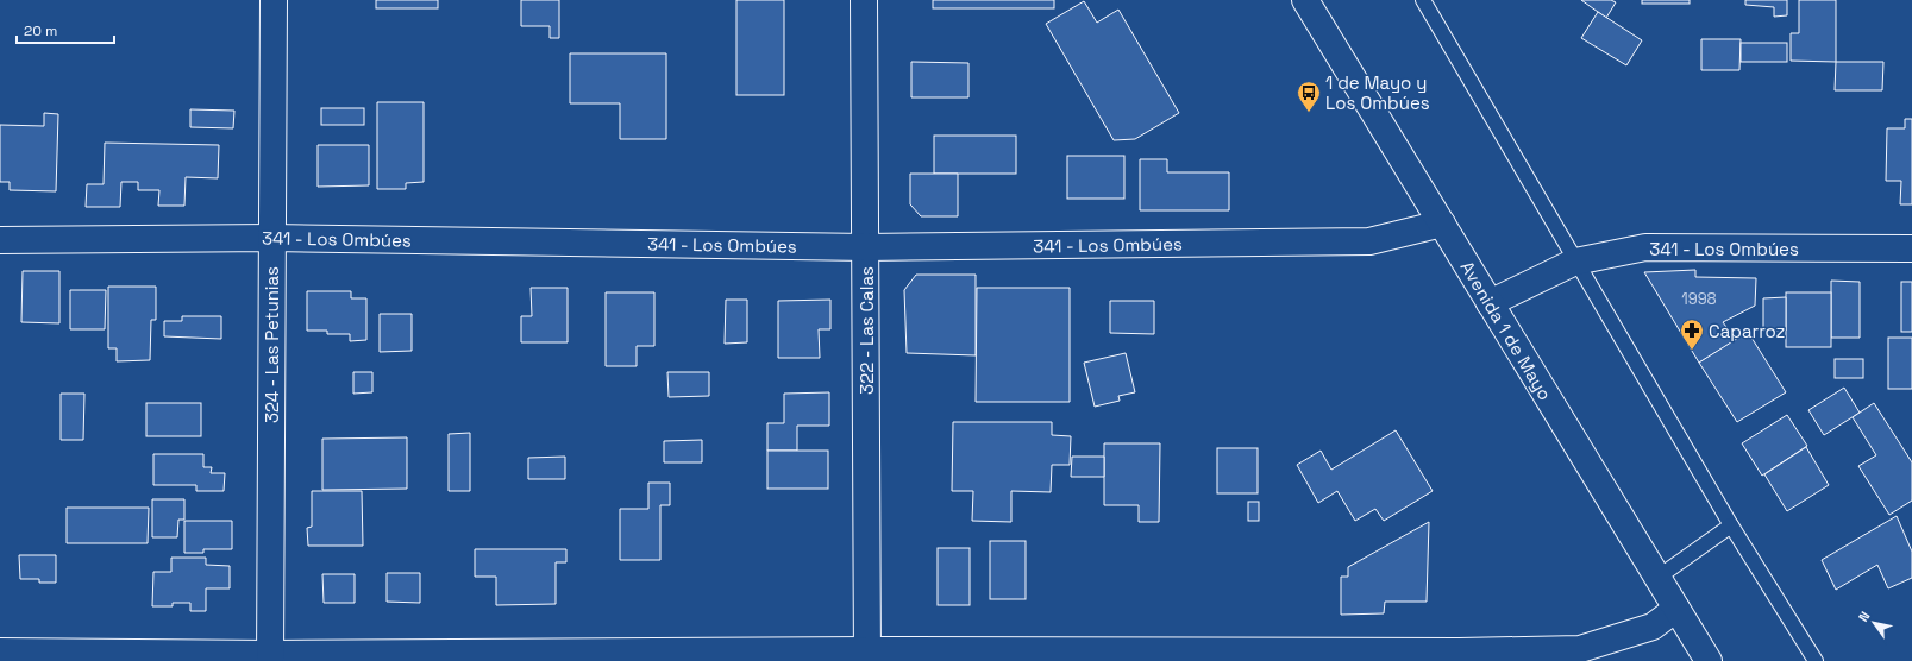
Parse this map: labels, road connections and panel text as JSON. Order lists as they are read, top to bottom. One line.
{"streets":{"street":["341 - Los Ombúes","322 - Las Calas","Avenida 1 de Mayo","324 - Las Petunias"]},"crossings":[["341 - Los Ombúes","322 - Las Calas"],["341 - Los Ombúes","Avenida 1 de Mayo"],["341 - Los Ombúes","324 - Las Petunias"]],"places":{"bus stop":["1 de Mayo y Los Ombúes"],"pharmacy":["Caparroz"]},"house_numbers":["1998"],"scale_bar":"20 m","north":"top left"}
